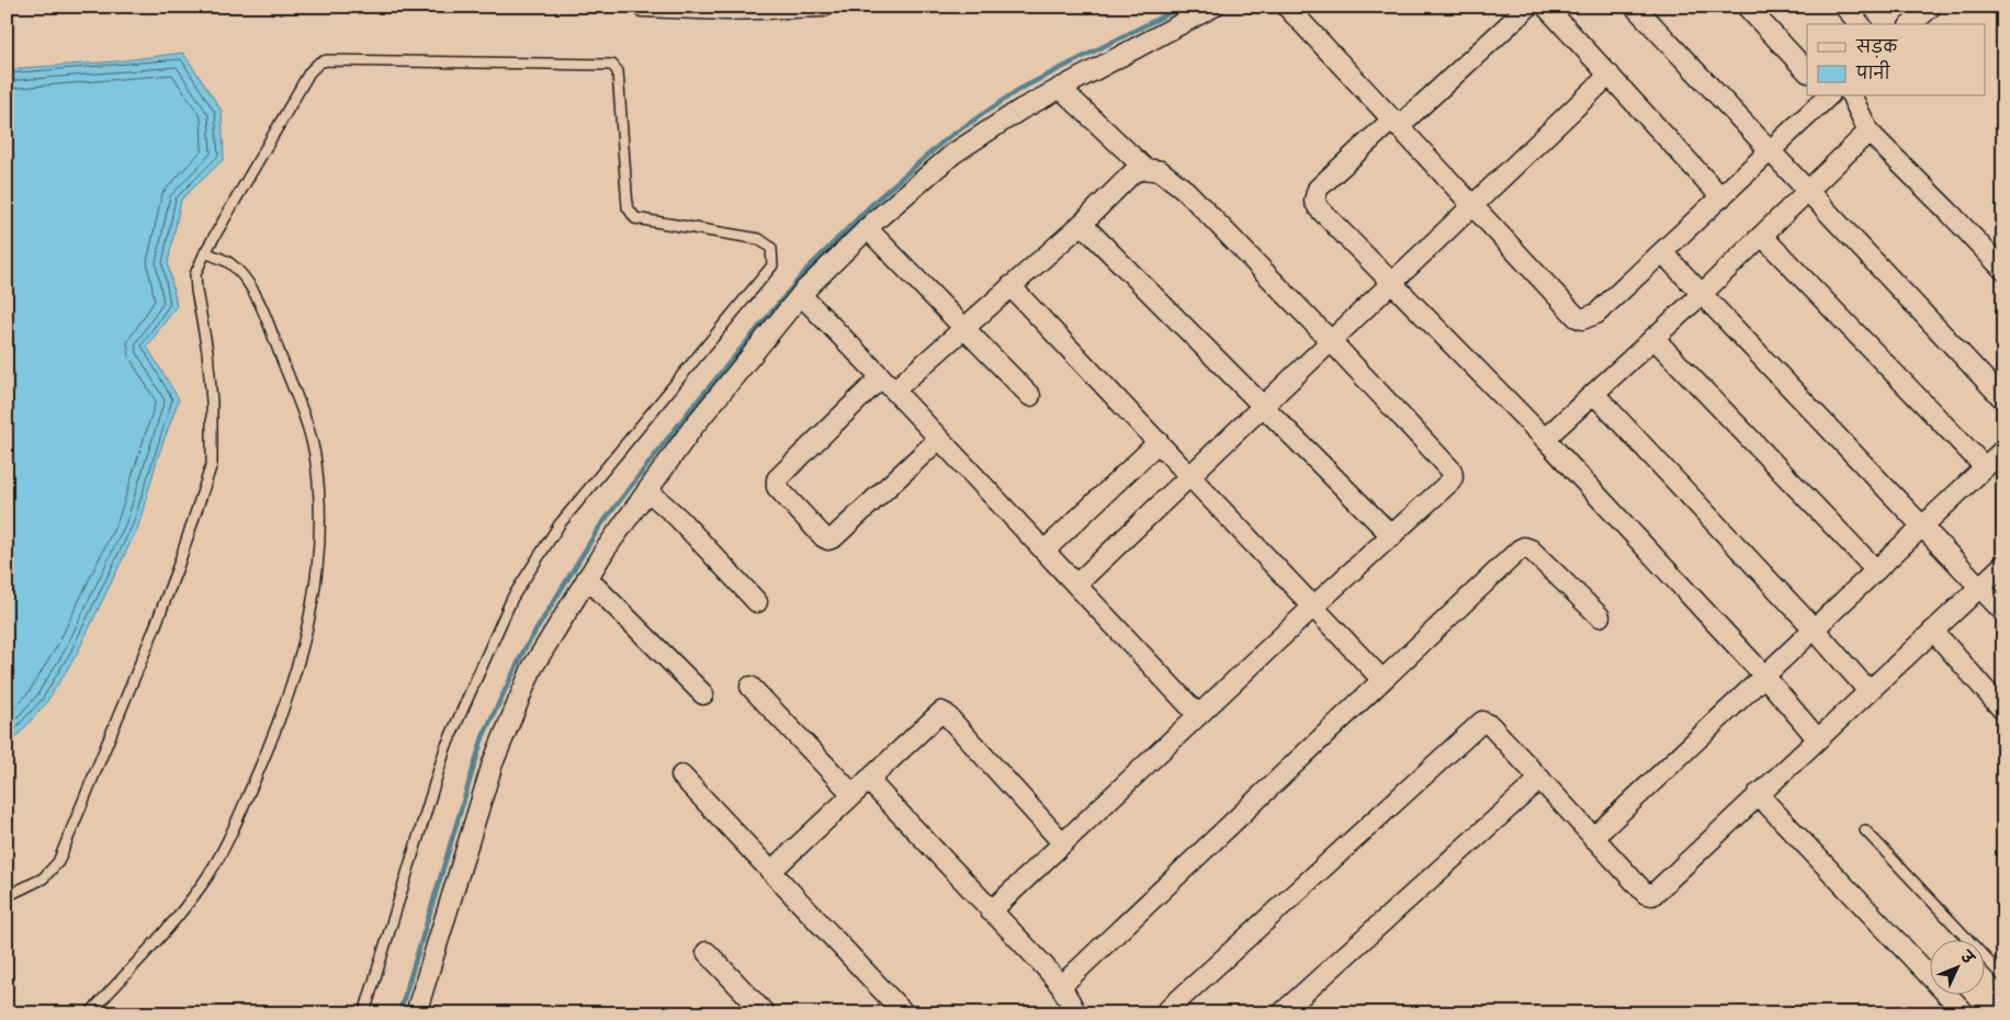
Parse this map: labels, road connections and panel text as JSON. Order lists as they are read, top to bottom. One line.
{"legend":["सड़क","पानी"],"north":"top right"}
